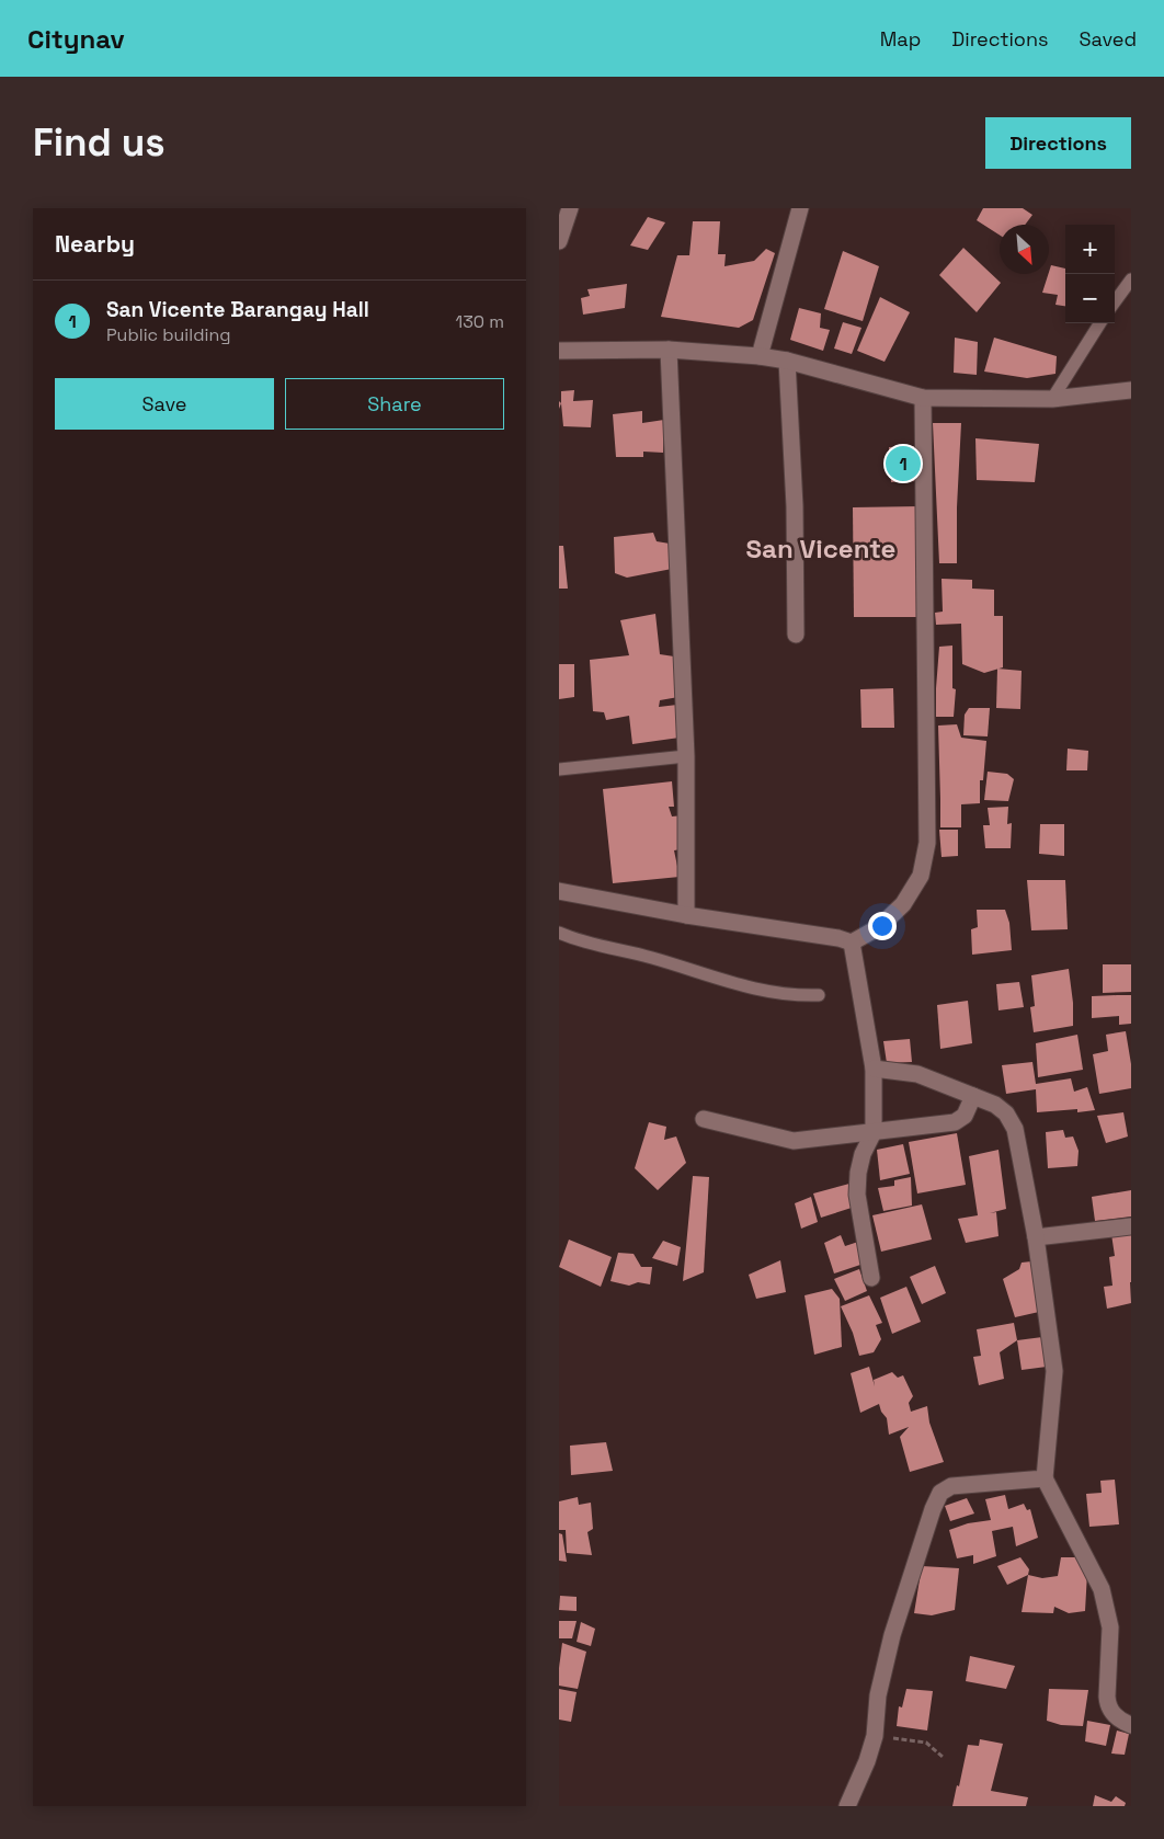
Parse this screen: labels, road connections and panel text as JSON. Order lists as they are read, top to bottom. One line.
{"districts":["San Vicente"],"north":"bottom right","page":{"header":"Citynav","nav":["Map","Directions","Saved"],"buttons":["Directions",["Save","Share"]],"title":"Find us","heading":"Nearby","map_buttons":["+","−"],"list":[{"mark":"1","name":"San Vicente Barangay Hall","note":"Public building","value":"130 m"}],"pins":"1"}}
